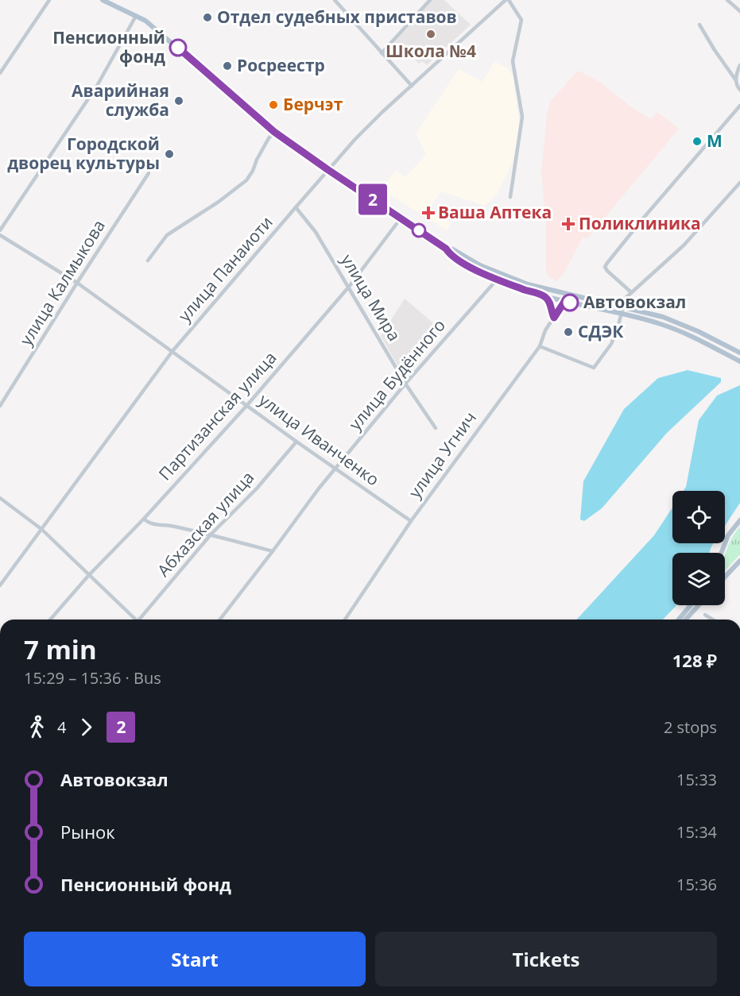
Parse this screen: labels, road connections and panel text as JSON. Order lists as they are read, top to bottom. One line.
{"streets":{"street":["улица Панаиоти","улица Калмыкова","улица Мира","улица Будённого","Партизанская улица","улица Иванченко","улица Угнич","Абхазская улица"]},"crossings":[["улица Панаиоти","улица Мира"],["улица Панаиоти","улица Иванченко"],["улица Калмыкова","улица Иванченко"],["улица Мира","улица Будённого"],["улица Мира","Партизанская улица"],["улица Будённого","улица Иванченко"],["Партизанская улица","улица Иванченко"],["улица Иванченко","улица Угнич"],["улица Иванченко","Абхазская улица"]],"places":{"other":["Отдел судебных приставов","Школа №4","Пенсионный фонд","Росреестр","Аварийная служба","Берчэт","М","Городской дворец культуры","Автовокзал","СДЭК"],"health":["Ваша Аптека","Поликлиника"]},"lines":["bus line 2"],"page":{"on_map":"2","heading":["7 min","15:29 – 15:36 · Bus","128 ₽"],"legs":["4","2","2 stops"],"list":[{"name":"Автовокзал","value":"15:33"},{"name":"Рынок","value":"15:34"},{"name":"Пенсионный фонд","value":"15:36"}],"buttons":["Start","Tickets"]}}
